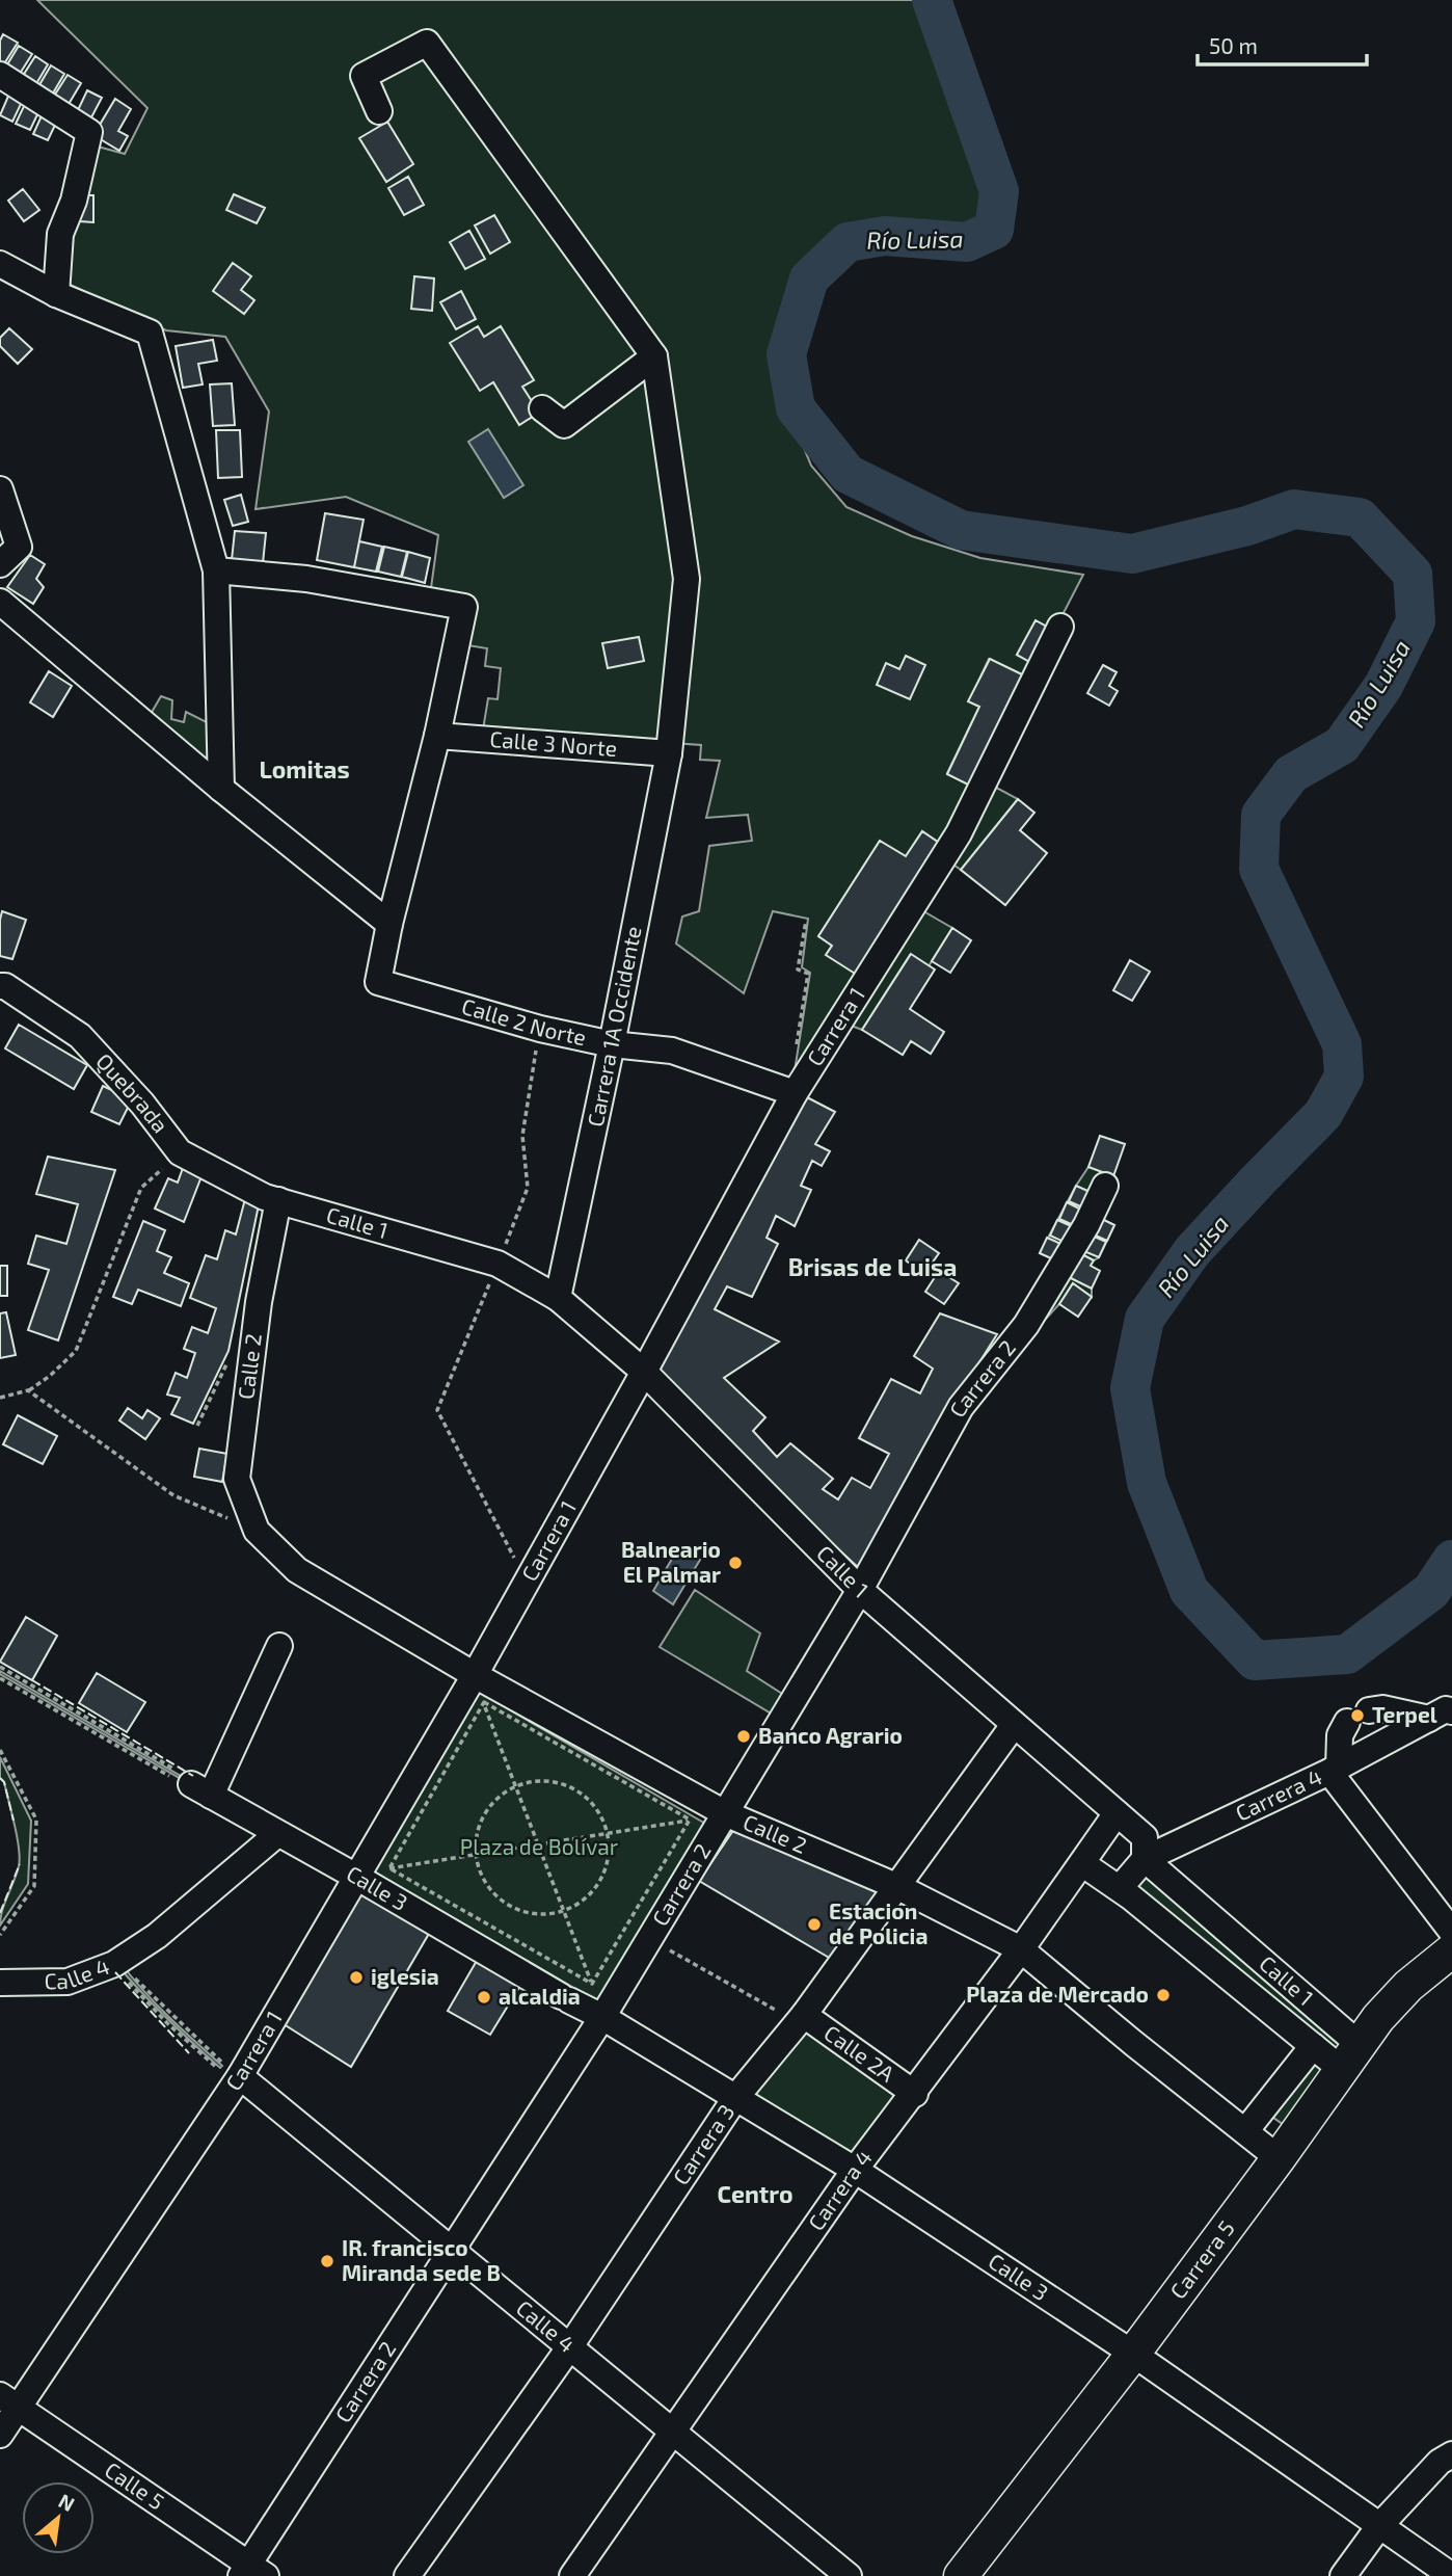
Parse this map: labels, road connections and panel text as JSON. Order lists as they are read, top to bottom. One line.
{"streets":{"main road":["Carrera 5"],"street":["Calle 3 Norte","Calle 2 Norte","Carrera 1A Occidente","Carrera 1","Quebrada","Calle 1","Calle 2","Carrera 2","Carrera 4","Calle 3","Calle 4","Calle 2A","Carrera 3","Calle 5"]},"crossings":[["Calle 3 Norte","Carrera 1A Occidente"],["Calle 2 Norte","Carrera 1A Occidente"],["Calle 2 Norte","Carrera 1"],["Carrera 1A Occidente","Calle 1"],["Carrera 1","Calle 1"],["Carrera 1","Calle 2"],["Carrera 1","Calle 3"],["Carrera 1","Calle 4"],["Carrera 1","Calle 5"],["Quebrada","Calle 1"],["Quebrada","Calle 2"],["Calle 1","Calle 2"],["Calle 1","Carrera 2"],["Calle 1","Carrera 4"],["Calle 1","Carrera 3"],["Calle 1","Carrera 5"],["Calle 2","Carrera 2"],["Calle 2","Carrera 4"],["Calle 2","Carrera 3"],["Calle 2","Carrera 5"],["Carrera 2","Calle 3"],["Carrera 2","Calle 4"],["Carrera 2","Calle 5"],["Carrera 4","Calle 3"],["Carrera 4","Calle 4"],["Carrera 4","Calle 2A"],["Calle 3","Carrera 3"],["Calle 3","Carrera 5"],["Calle 4","Carrera 3"],["Calle 2A","Carrera 3"]],"districts":["Lomitas","Brisas de Luisa","Centro"],"water":["Río Luisa"],"parks":["Plaza de Bolívar"],"places":["Balneario El Palmar","Terpel","Banco Agrario","Estacion de Policia","iglesia","Plaza de Mercado","alcaldia","IR. francisco Miranda sede B"],"scale_bar":"50 m","north":"top right"}
